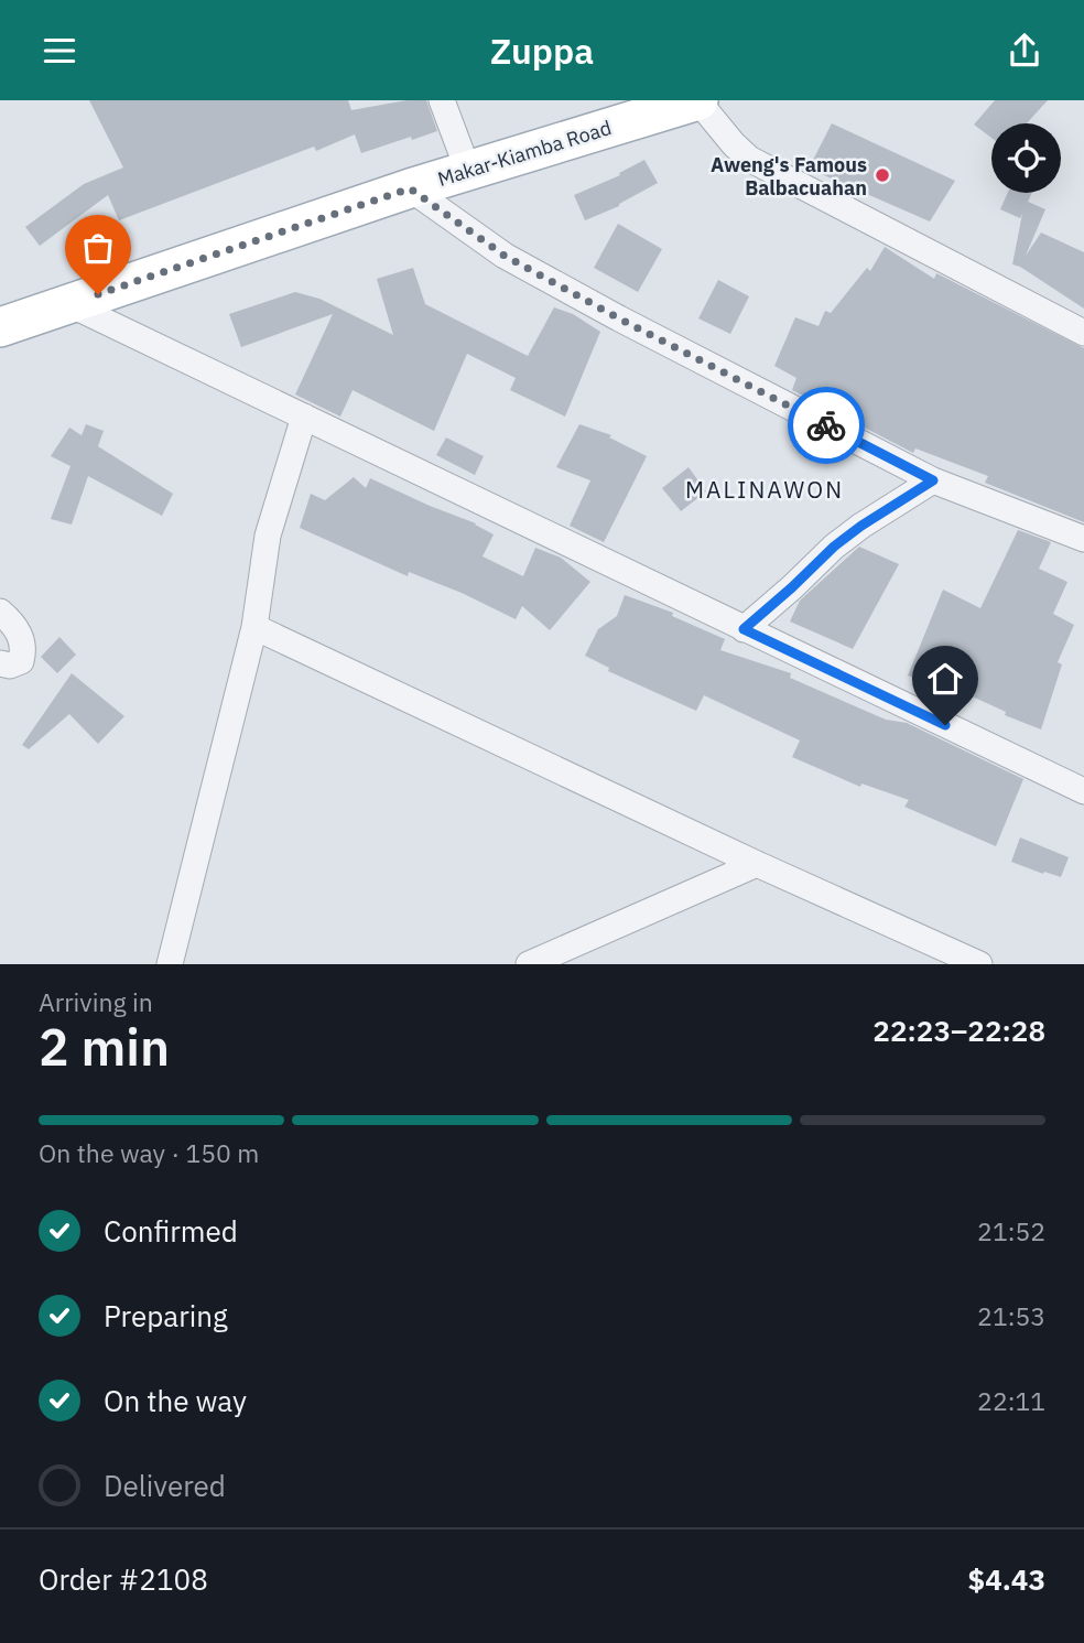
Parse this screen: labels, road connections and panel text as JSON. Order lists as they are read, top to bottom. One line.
{"streets":{"main road":["Makar-Kiamba Road"]},"districts":["MALINAWON"],"places":["Aweng's Famous Balbacuahan"],"page":{"header":"Zuppa","heading":["2 min","Arriving in","22:23–22:28"],"panel":["Order #2108","$4.43"],"bar":"On the way · 150 m","list":[["Confirmed","21:52"],["Preparing","21:53"],["On the way","22:11"],"Delivered"]}}
